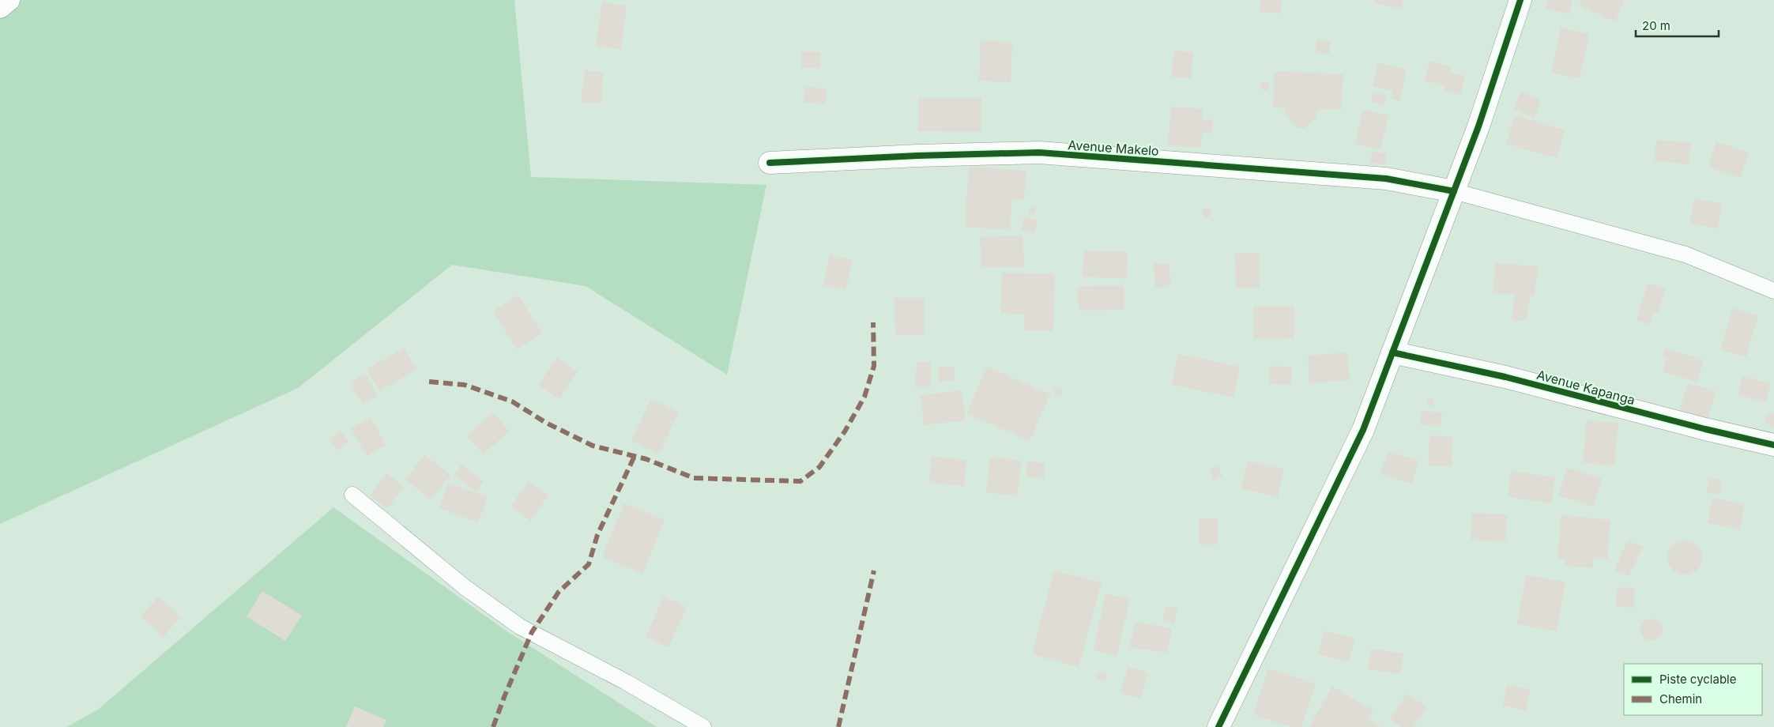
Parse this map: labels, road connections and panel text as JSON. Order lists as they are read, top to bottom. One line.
{"streets":{"street":["Avenue Makelo","Avenue Kapanga"]},"legend":["Piste cyclable","Chemin"],"scale_bar":"20 m"}
